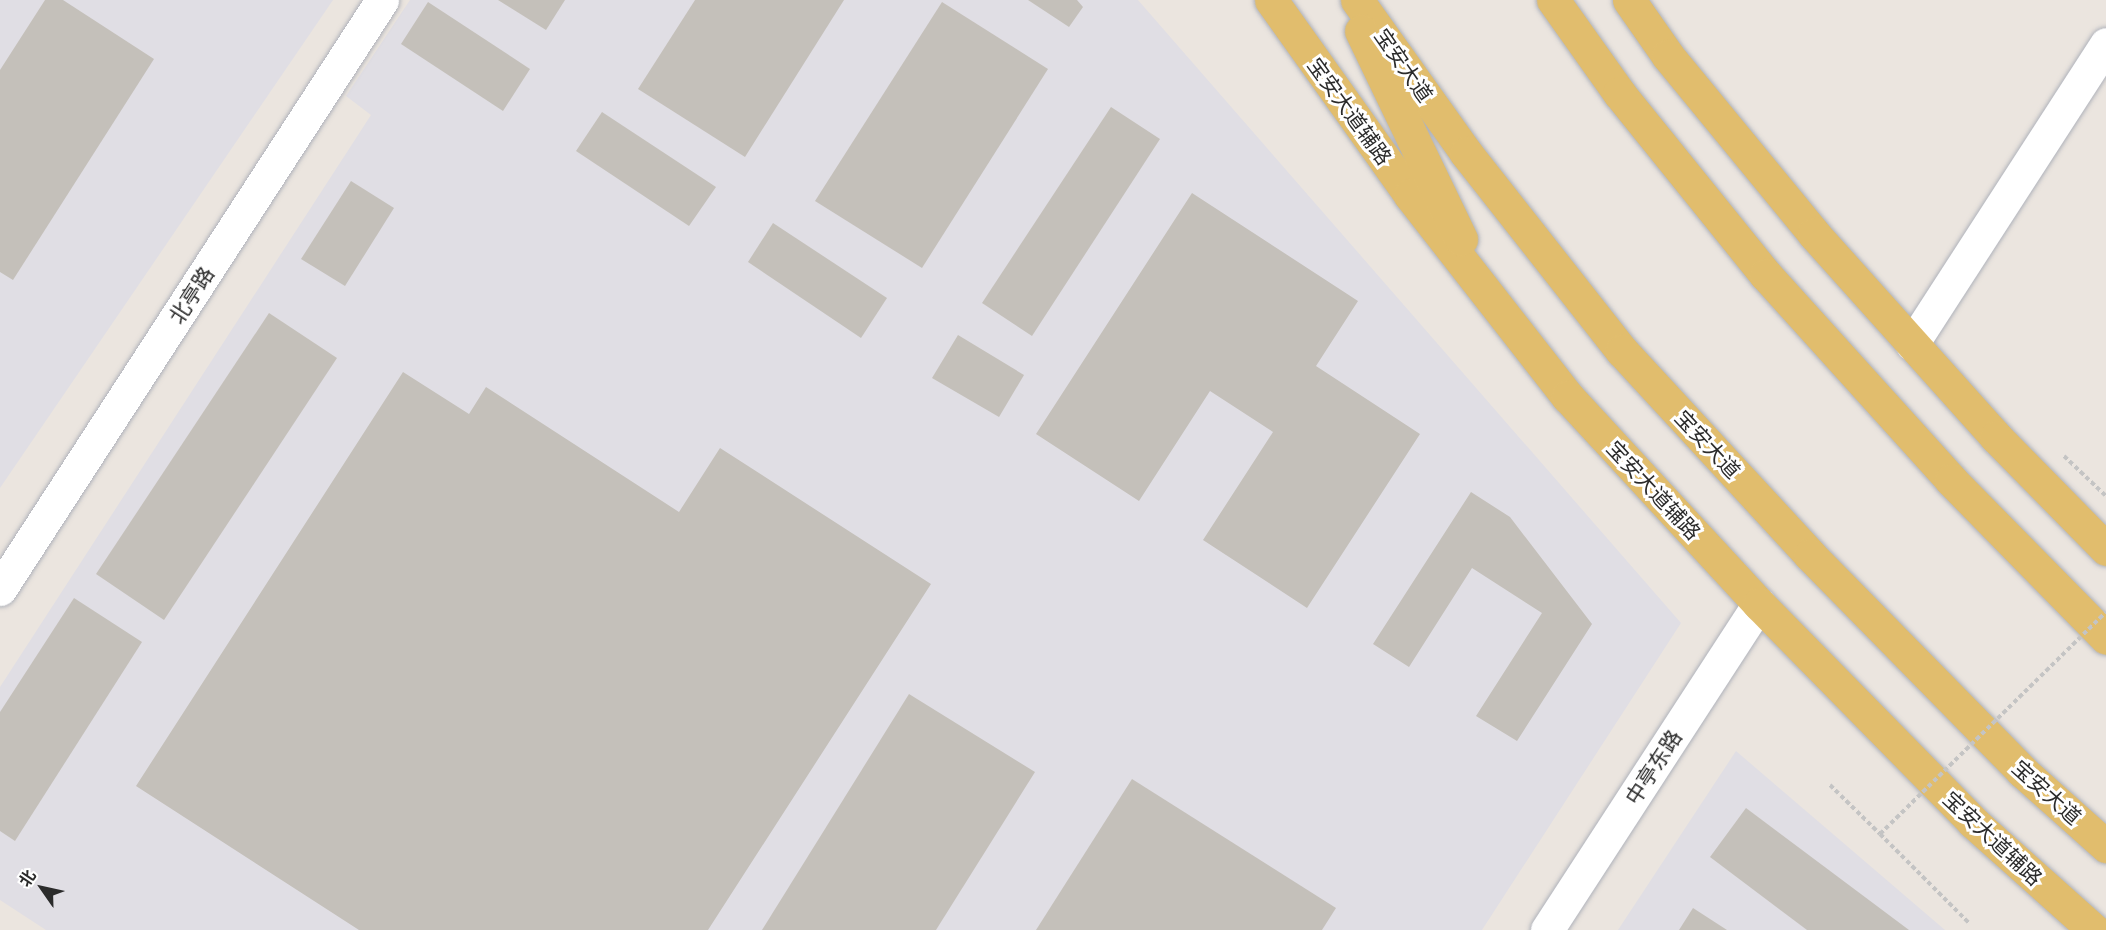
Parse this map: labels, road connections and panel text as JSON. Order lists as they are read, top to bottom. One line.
{"streets":{"main road":["宝安大道","宝安大道辅路"],"street":["北亭路","中亭东路"]},"crossings":[["宝安大道辅路","中亭东路"]],"north":"top left"}
